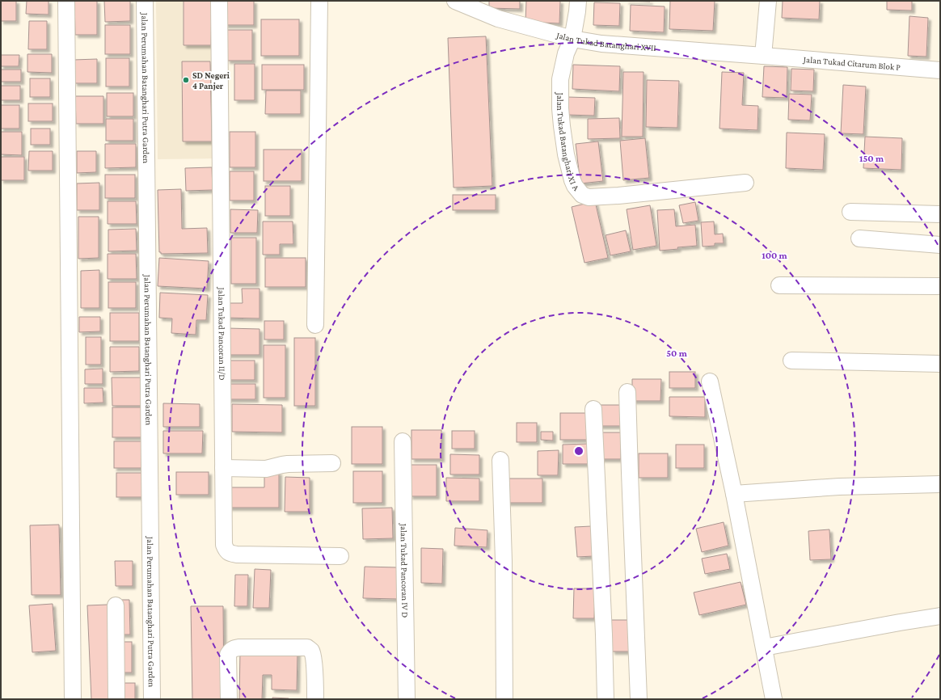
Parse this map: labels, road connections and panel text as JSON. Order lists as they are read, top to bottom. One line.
{"streets":{"street":["Jalan Tukad Batanghari XVII","Jalan Tukad Citarum Blok P","Jalan Perumahan Batanghari Putra Garden","Jalan Tukad Batanghari XI A","Jalan Tukad Pancoran II/D","Jalan Tukad Pancoran IV D"]},"crossings":[["Jalan Tukad Batanghari XVII","Jalan Tukad Citarum Blok P"],["Jalan Tukad Batanghari XVII","Jalan Tukad Batanghari XI A"]],"places":["SD Negeri 4 Panjer"],"rings":["150 m","100 m","50 m"]}
